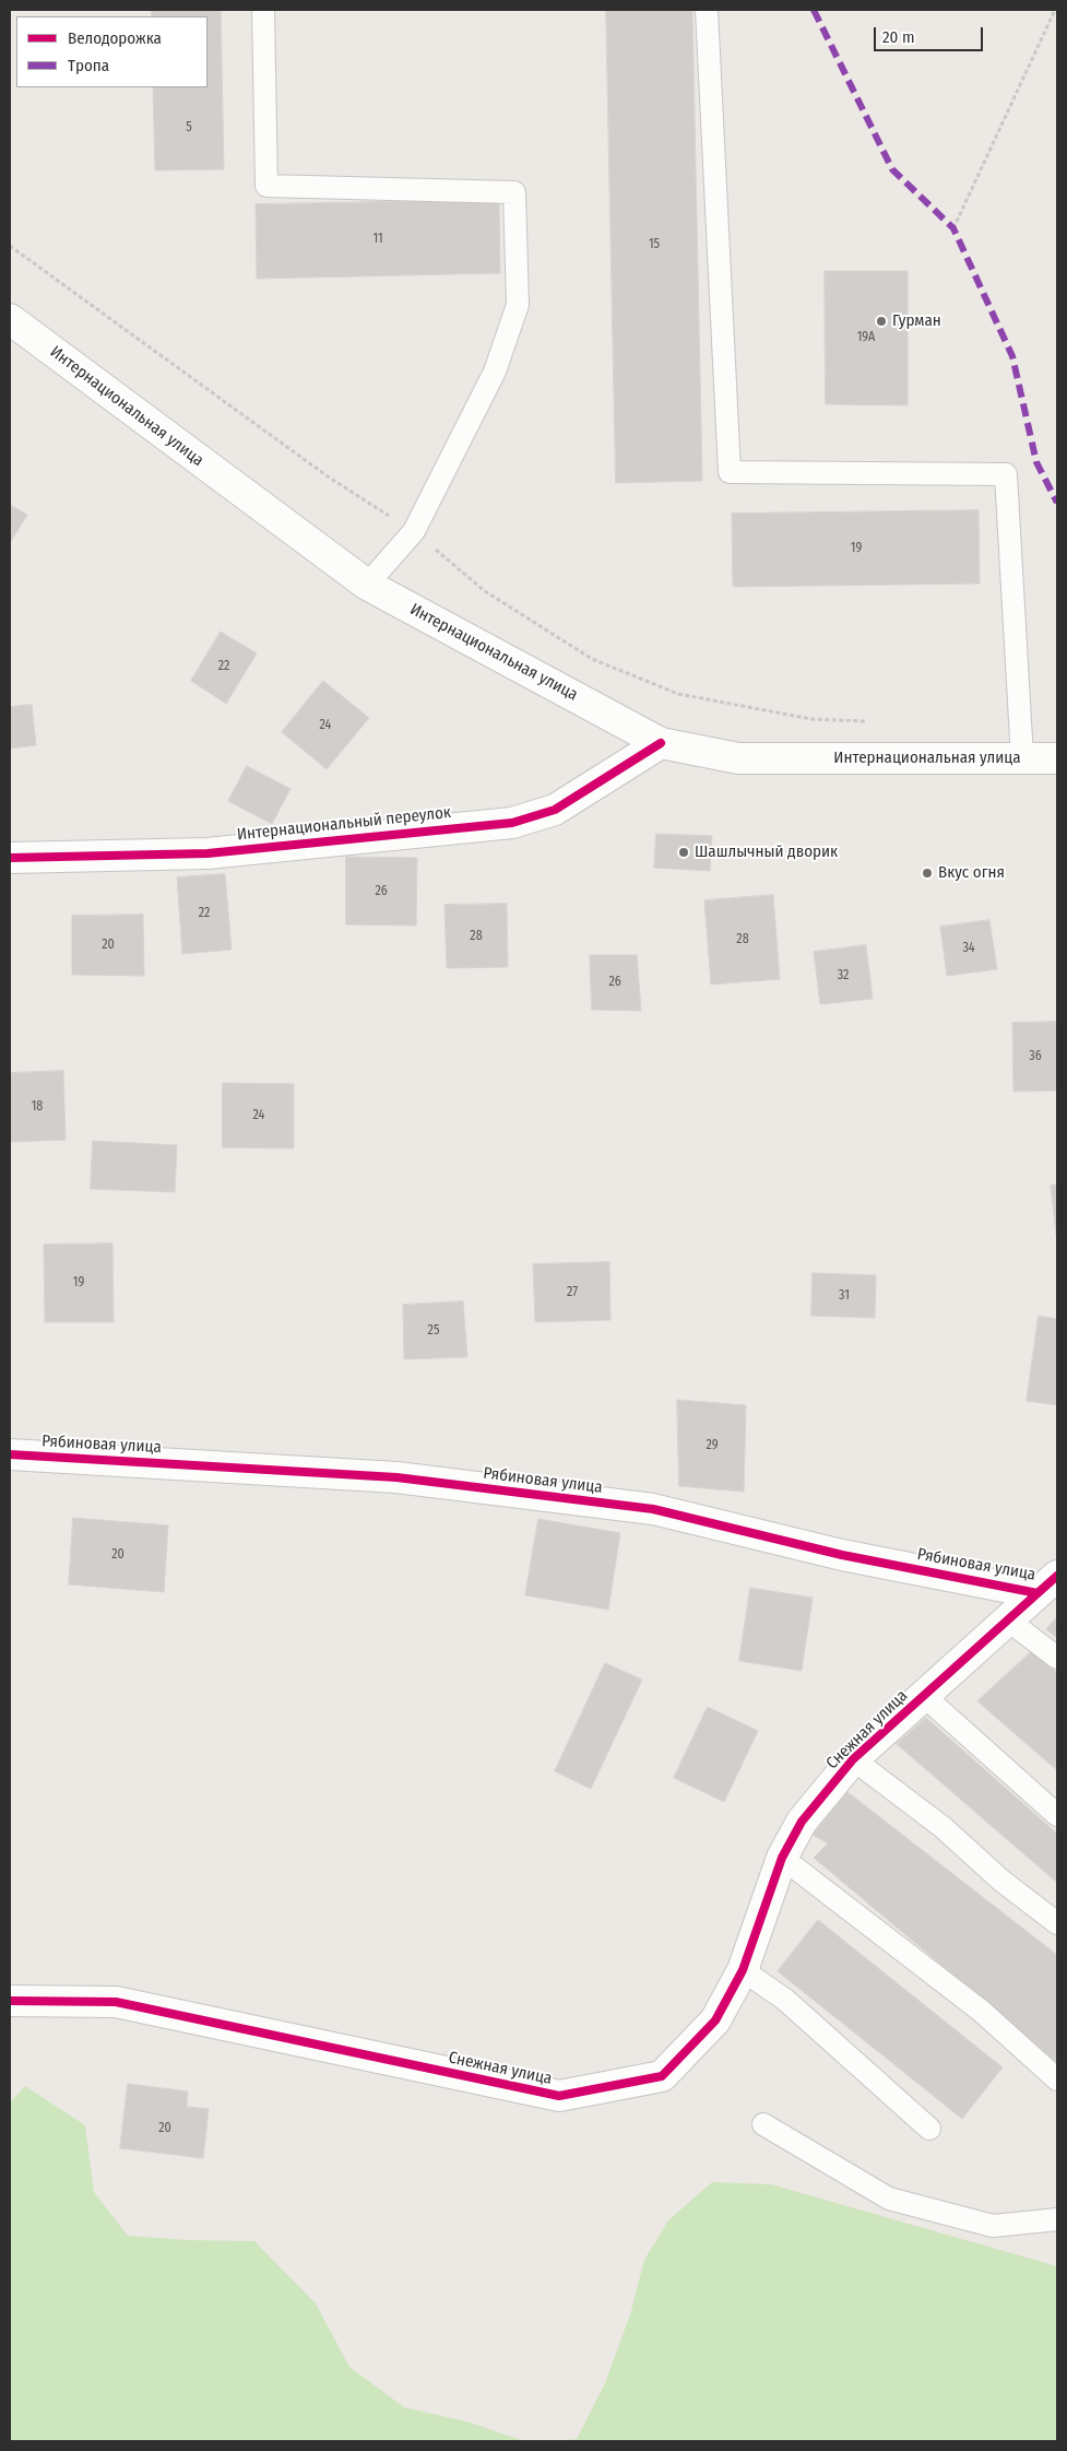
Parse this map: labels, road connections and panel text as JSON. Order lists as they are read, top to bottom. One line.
{"streets":{"street":["Интернациональная улица","Интернациональный переулок","Рябиновая улица","Снежная улица"]},"crossings":[["Интернациональная улица","Интернациональный переулок"],["Рябиновая улица","Снежная улица"]],"places":["Гурман","Шашлычный дворик","Вкус огня"],"house_numbers":["5","11","15","19А","19","22","24","26","22","28","28","20","34","32","26","36","18","24","19","27","31","25","29","20","20"],"legend":["Велодорожка","Тропа"],"scale_bar":"20 m"}
